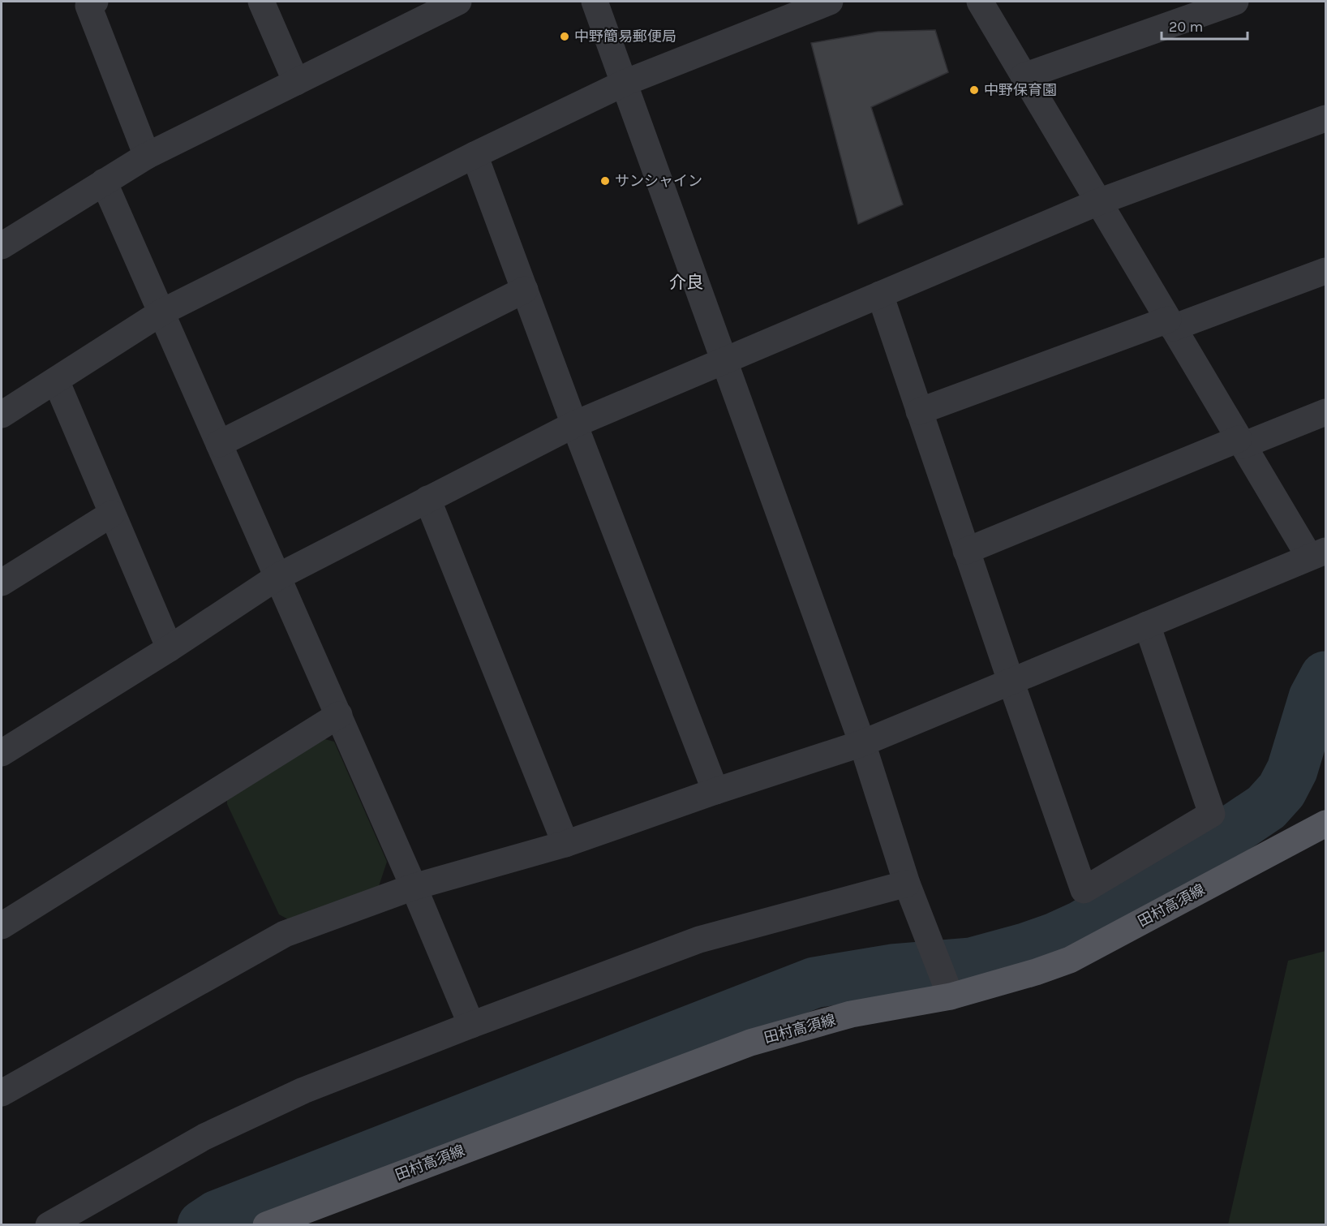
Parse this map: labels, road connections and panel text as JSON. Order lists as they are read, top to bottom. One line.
{"streets":{"main road":["田村高須線"]},"districts":["介良"],"places":["中野簡易郵便局","中野保育園","サンシャイン"],"scale_bar":"20 m"}
